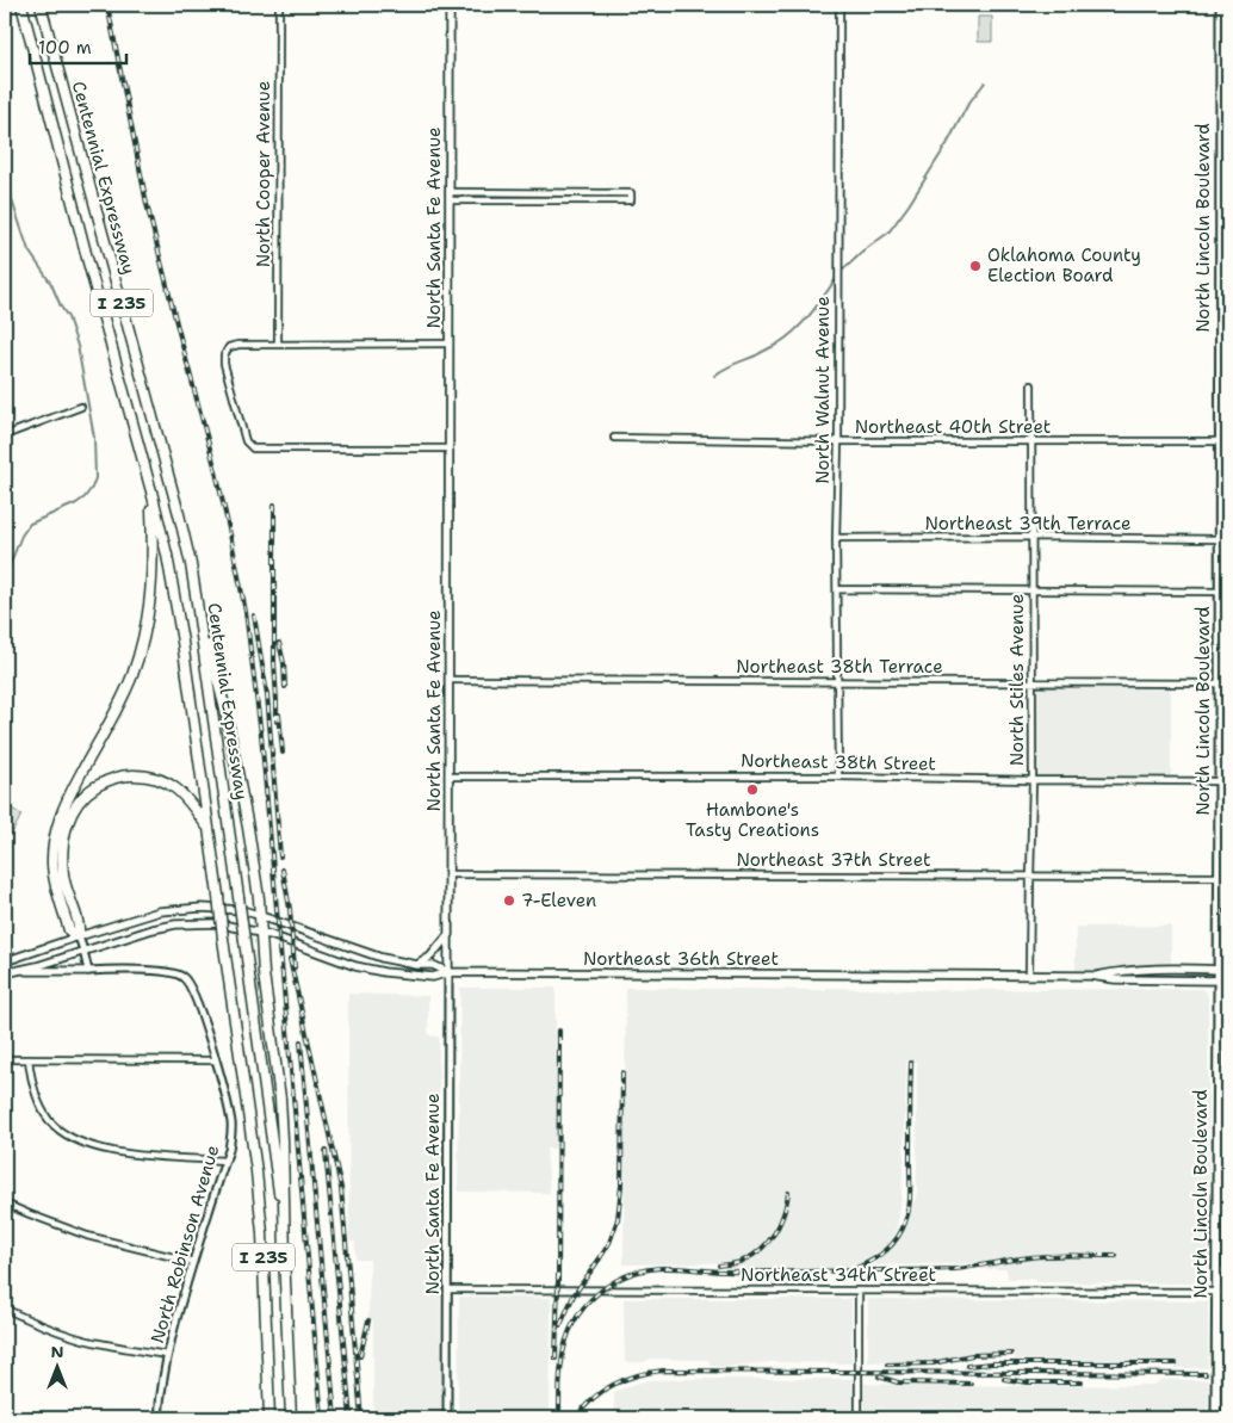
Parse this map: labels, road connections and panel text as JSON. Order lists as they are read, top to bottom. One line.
{"streets":{"highway":["Centennial Expressway","I 235"],"main road":["North Santa Fe Avenue","North Lincoln Boulevard","Northeast 36th Street"],"street":["North Cooper Avenue","North Walnut Avenue","Northeast 40th Street","Northeast 39th Terrace","Northeast 38th Terrace","North Stiles Avenue","Northeast 38th Street","Northeast 37th Street","North Robinson Avenue","Northeast 34th Street"]},"crossings":[["North Santa Fe Avenue","Northeast 38th Terrace"],["North Santa Fe Avenue","Northeast 38th Street"],["North Santa Fe Avenue","Northeast 37th Street"],["North Santa Fe Avenue","Northeast 36th Street"],["North Santa Fe Avenue","Northeast 34th Street"],["North Lincoln Boulevard","Northeast 40th Street"],["North Lincoln Boulevard","Northeast 39th Terrace"],["North Lincoln Boulevard","Northeast 38th Terrace"],["North Lincoln Boulevard","Northeast 38th Street"],["North Lincoln Boulevard","Northeast 37th Street"],["North Lincoln Boulevard","Northeast 36th Street"],["North Lincoln Boulevard","Northeast 34th Street"],["North Walnut Avenue","Northeast 40th Street"],["North Walnut Avenue","Northeast 39th Terrace"],["North Walnut Avenue","Northeast 38th Terrace"],["North Walnut Avenue","Northeast 38th Street"],["Northeast 40th Street","North Stiles Avenue"],["Northeast 39th Terrace","North Stiles Avenue"],["Northeast 38th Terrace","North Stiles Avenue"],["North Stiles Avenue","Northeast 38th Street"],["North Stiles Avenue","Northeast 37th Street"],["North Stiles Avenue","Northeast 36th Street"]],"places":["Oklahoma County Election Board","Hambone's Tasty Creations","7-Eleven"],"scale_bar":"100 m","north":"top"}
